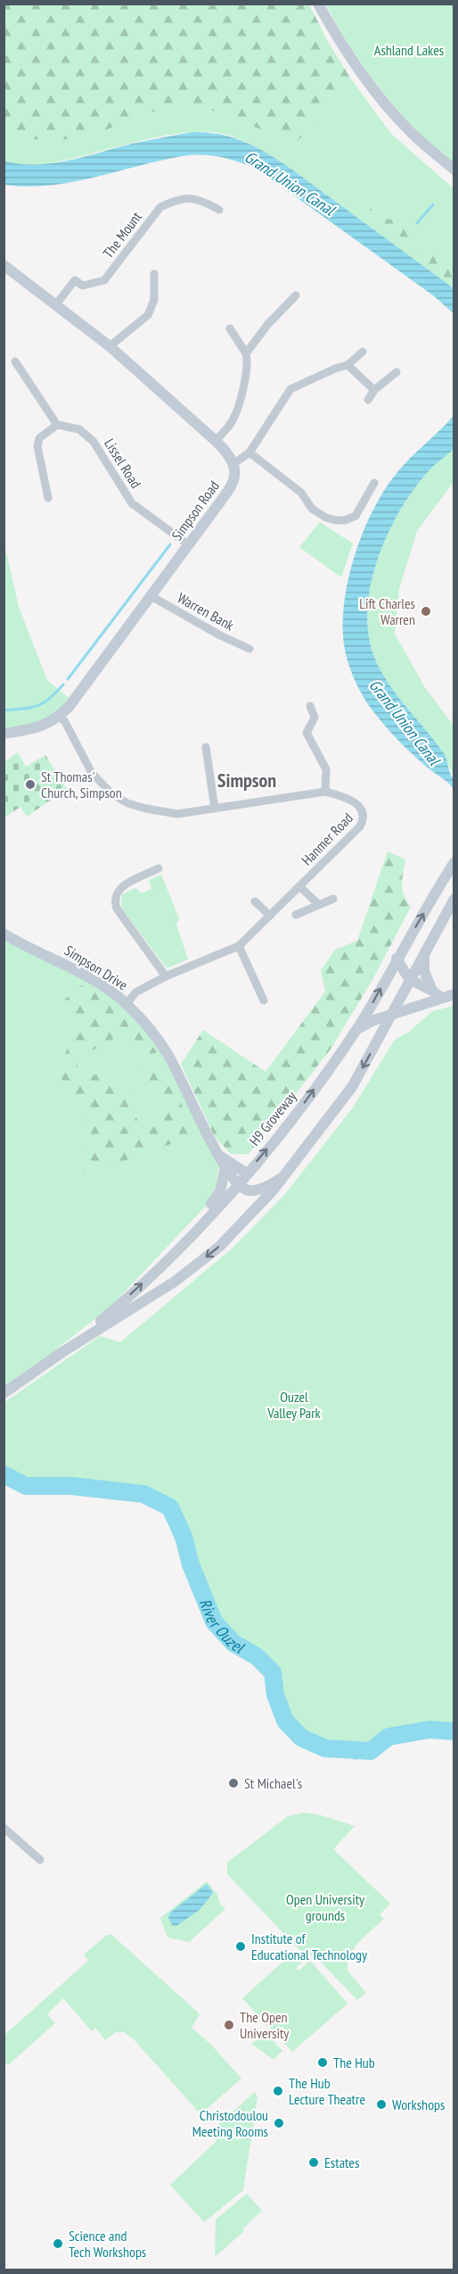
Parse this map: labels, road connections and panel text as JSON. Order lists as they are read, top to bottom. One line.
{"streets":{"street":["The Mount","Lissel Road","Simpson Road","Warren Bank","Hanmer Road","Simpson Drive","H9 Groveway"]},"crossings":[["Lissel Road","Simpson Road"],["Simpson Road","Warren Bank"],["Simpson Road","Hanmer Road"],["Hanmer Road","Simpson Drive"],["Simpson Drive","H9 Groveway"]],"districts":["Simpson"],"water":["Grand Union Canal","River Ouzel"],"parks":["Ashland Lakes","Ouzel Valley Park","Open University grounds"],"places":["Lift Charles Warren","St Thomas' Church, Simpson","St Michael's","Institute of Educational Technology","The Open University","The Hub","The Hub Lecture Theatre","Workshops","Christodoulou Meeting Rooms","Estates","Science and Tech Workshops"]}
